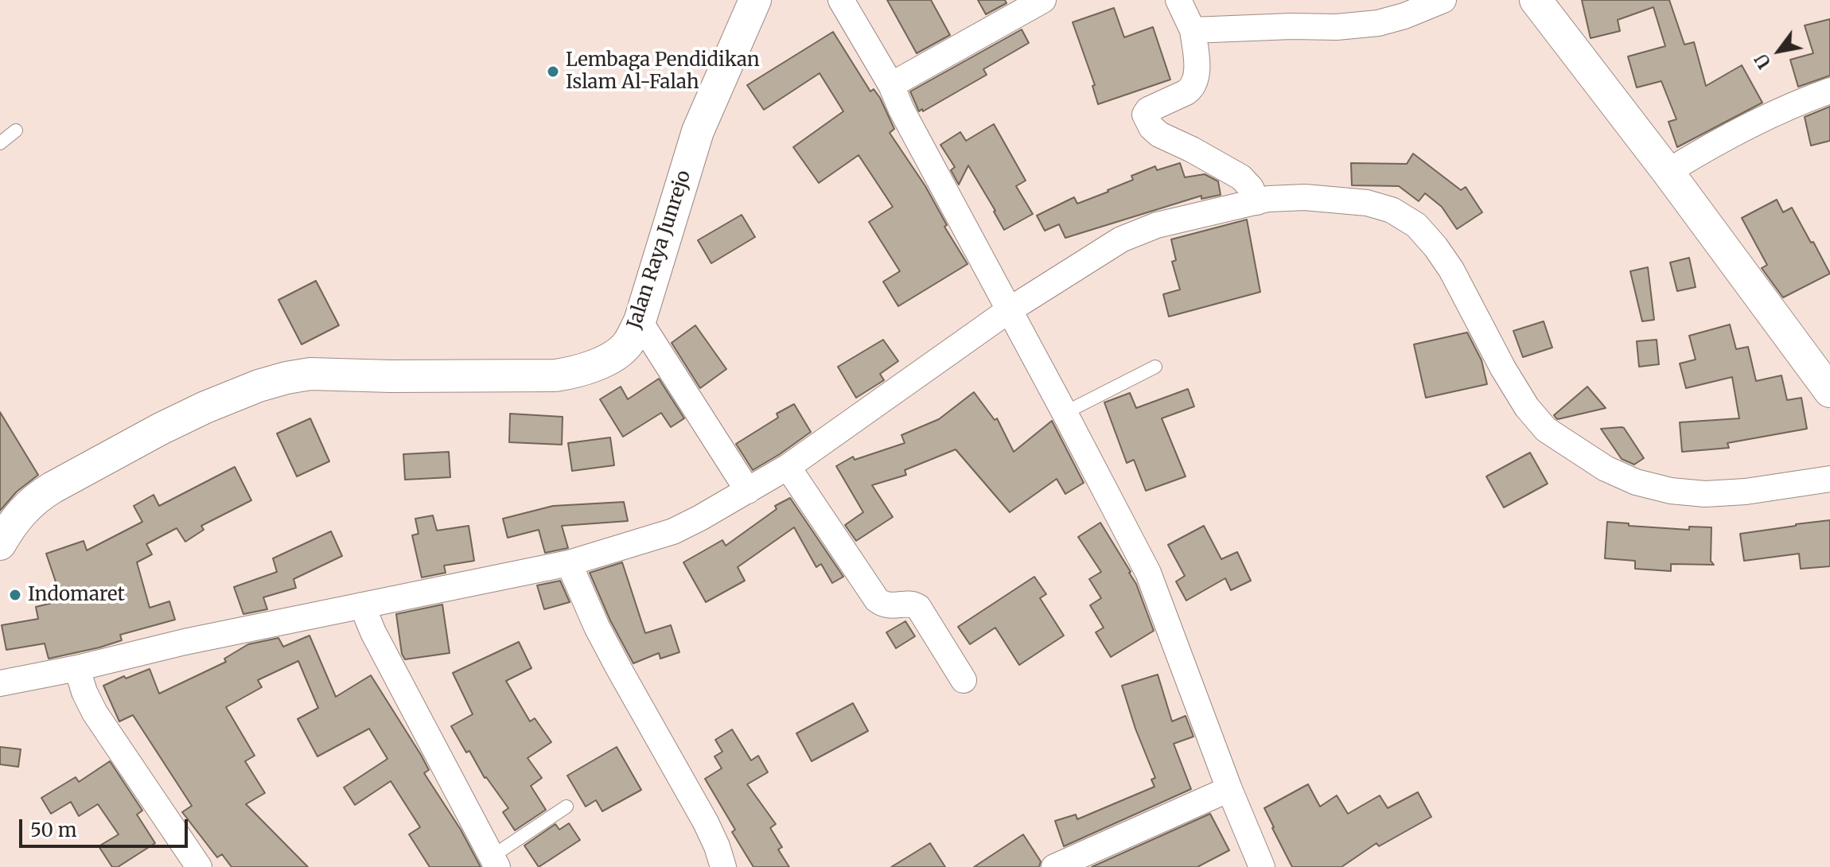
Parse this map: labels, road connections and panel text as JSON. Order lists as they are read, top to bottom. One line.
{"streets":{"street":["Jalan Raya Junrejo"]},"places":["Lembaga Pendidikan Islam Al-Falah","Indomaret"],"scale_bar":"50 m","north":"bottom left"}
